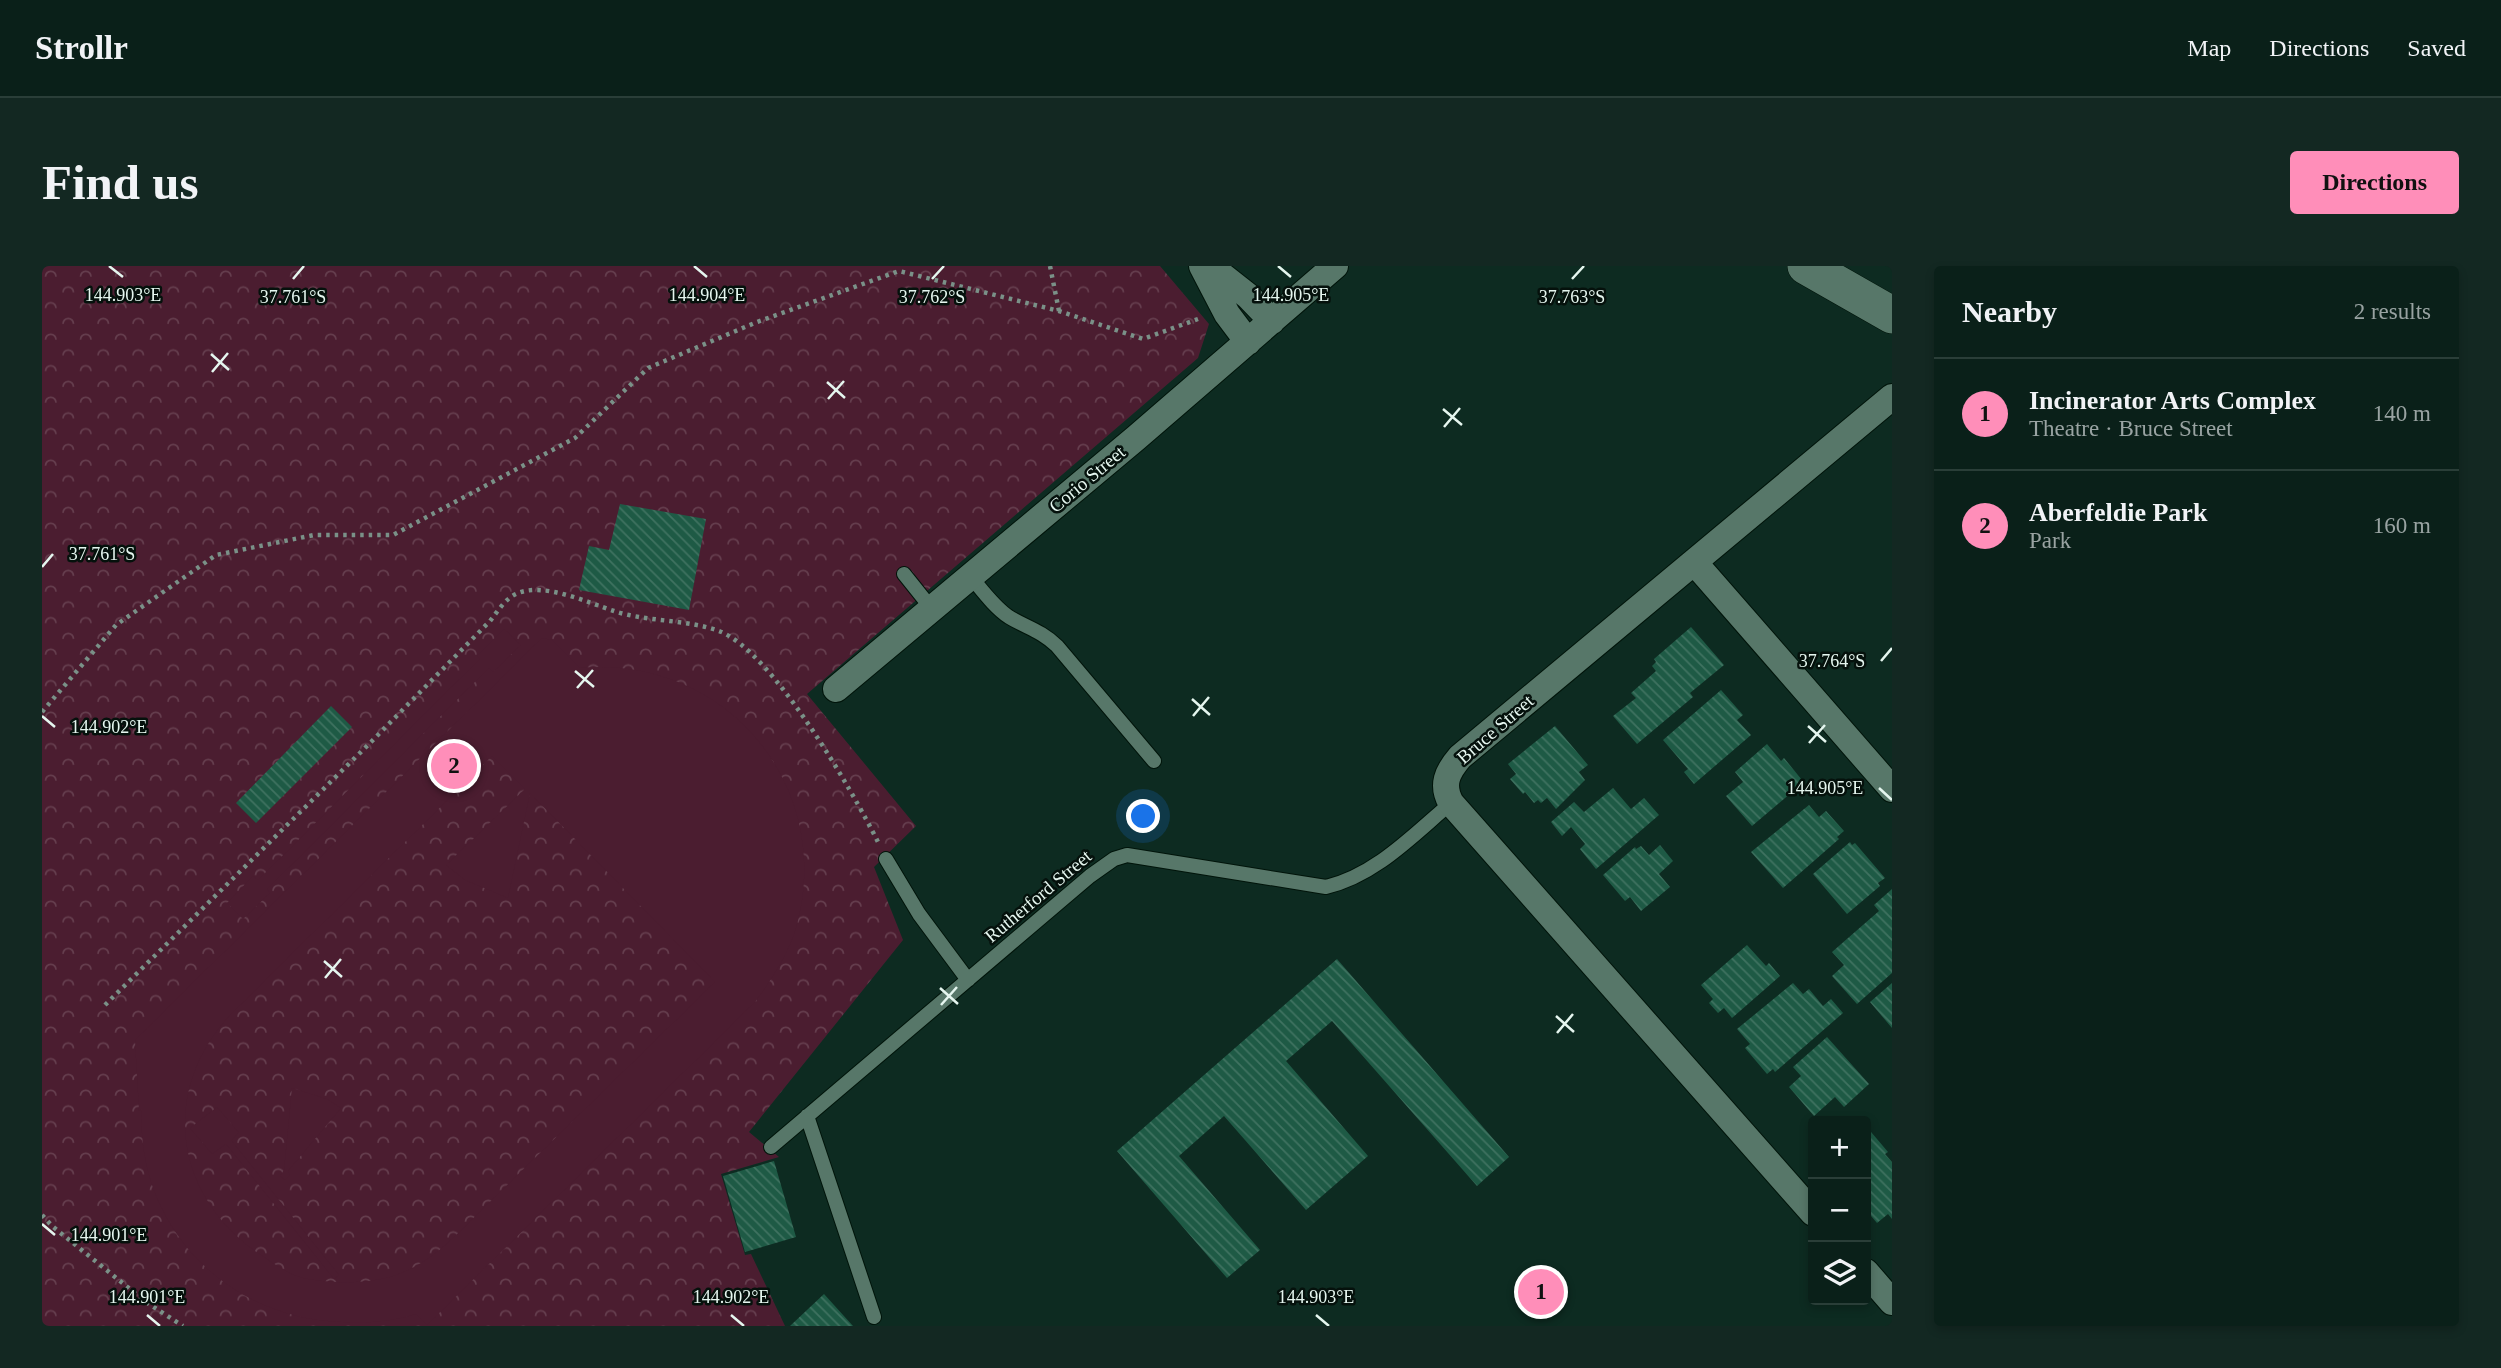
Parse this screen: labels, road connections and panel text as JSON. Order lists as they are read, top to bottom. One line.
{"streets":{"street":["Corio Street","Bruce Street"],"lane":["Rutherford Street"]},"crossings":[["Bruce Street","Rutherford Street"]],"page":{"header":"Strollr","nav":["Map","Directions","Saved"],"buttons":"Directions","title":"Find us","heading":["Nearby","2 results"],"list":[{"mark":"1","name":"Incinerator Arts Complex","note":"Theatre · Bruce Street","value":"140 m"},{"mark":"2","name":"Aberfeldie Park","note":"Park","value":"160 m"}],"pins":["2","1"],"map_buttons":["+","−"]},"coordinates":["144.903°E","144.904°E","144.905°E","37.761°S","37.762°S","37.763°S","37.764°S","144.902°E","144.901°E"]}
